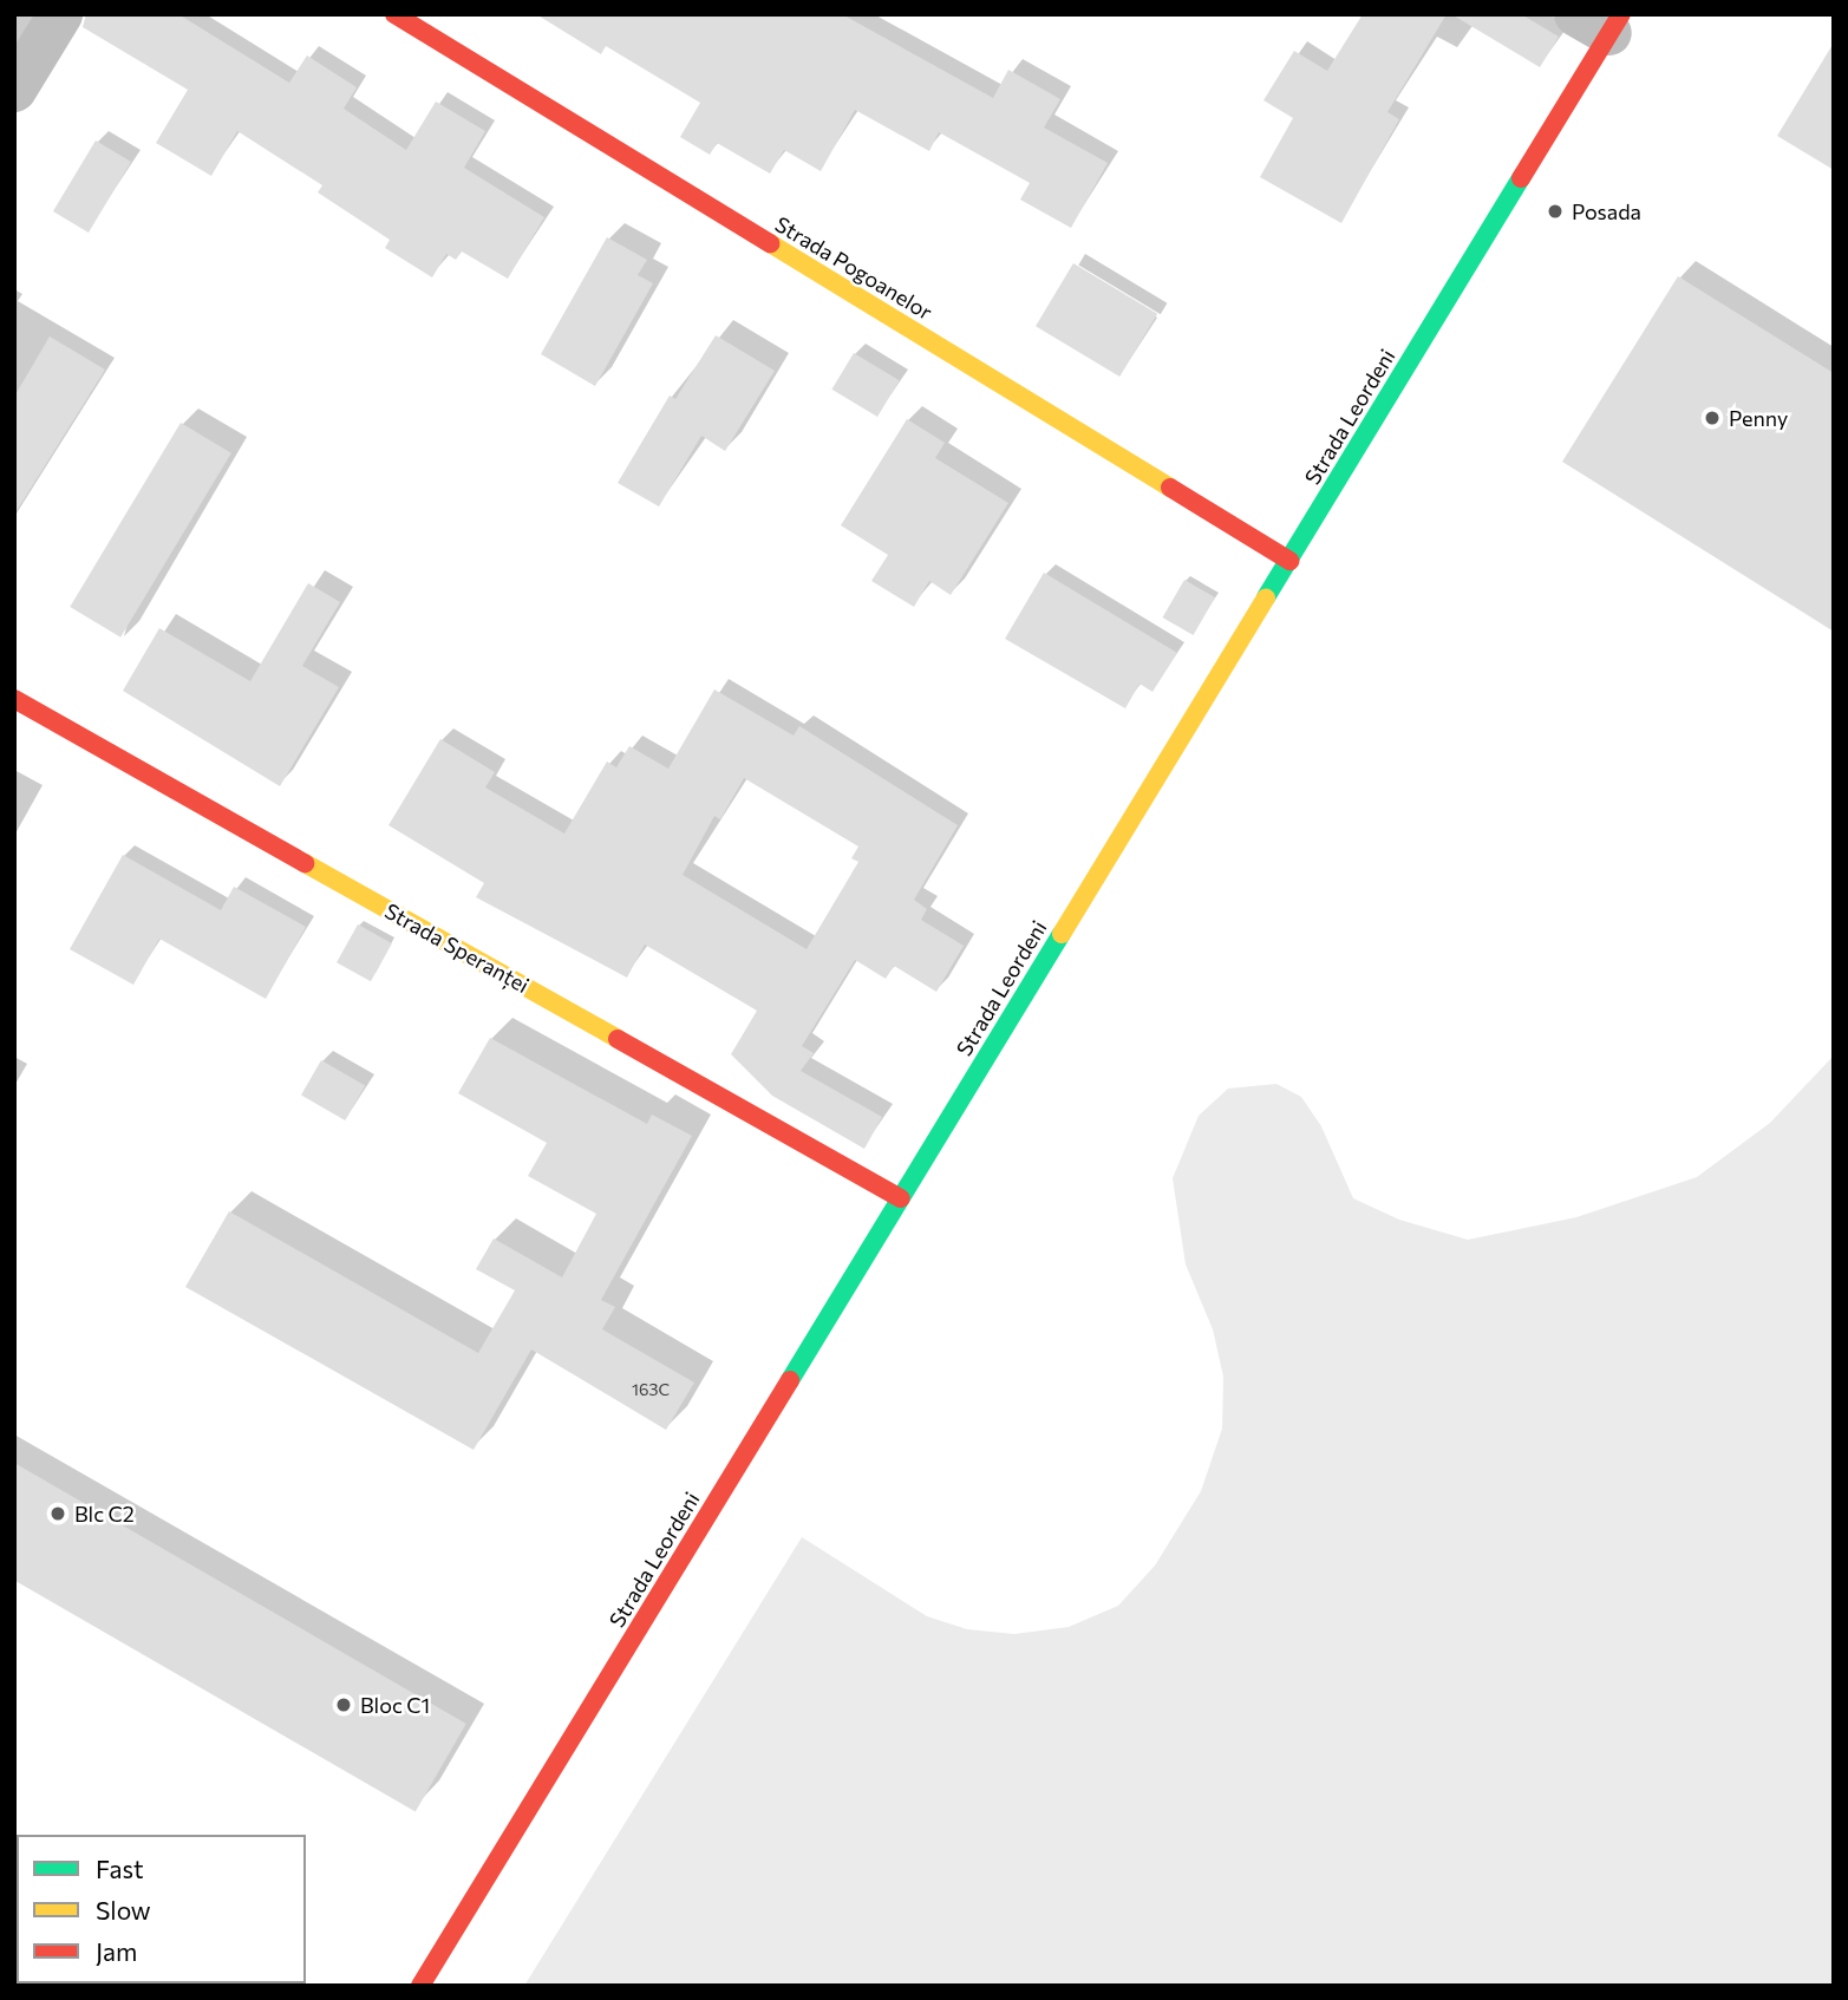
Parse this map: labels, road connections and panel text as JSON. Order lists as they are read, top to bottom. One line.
{"streets":{"main road":["Strada Pogoanelor","Strada Leordeni","Strada Speranței"]},"crossings":[["Strada Pogoanelor","Strada Leordeni"],["Strada Leordeni","Strada Speranței"]],"places":["Posada","Penny","Blc C2","Bloc C1"],"house_numbers":["163C"],"legend":["Fast","Slow","Jam"]}
